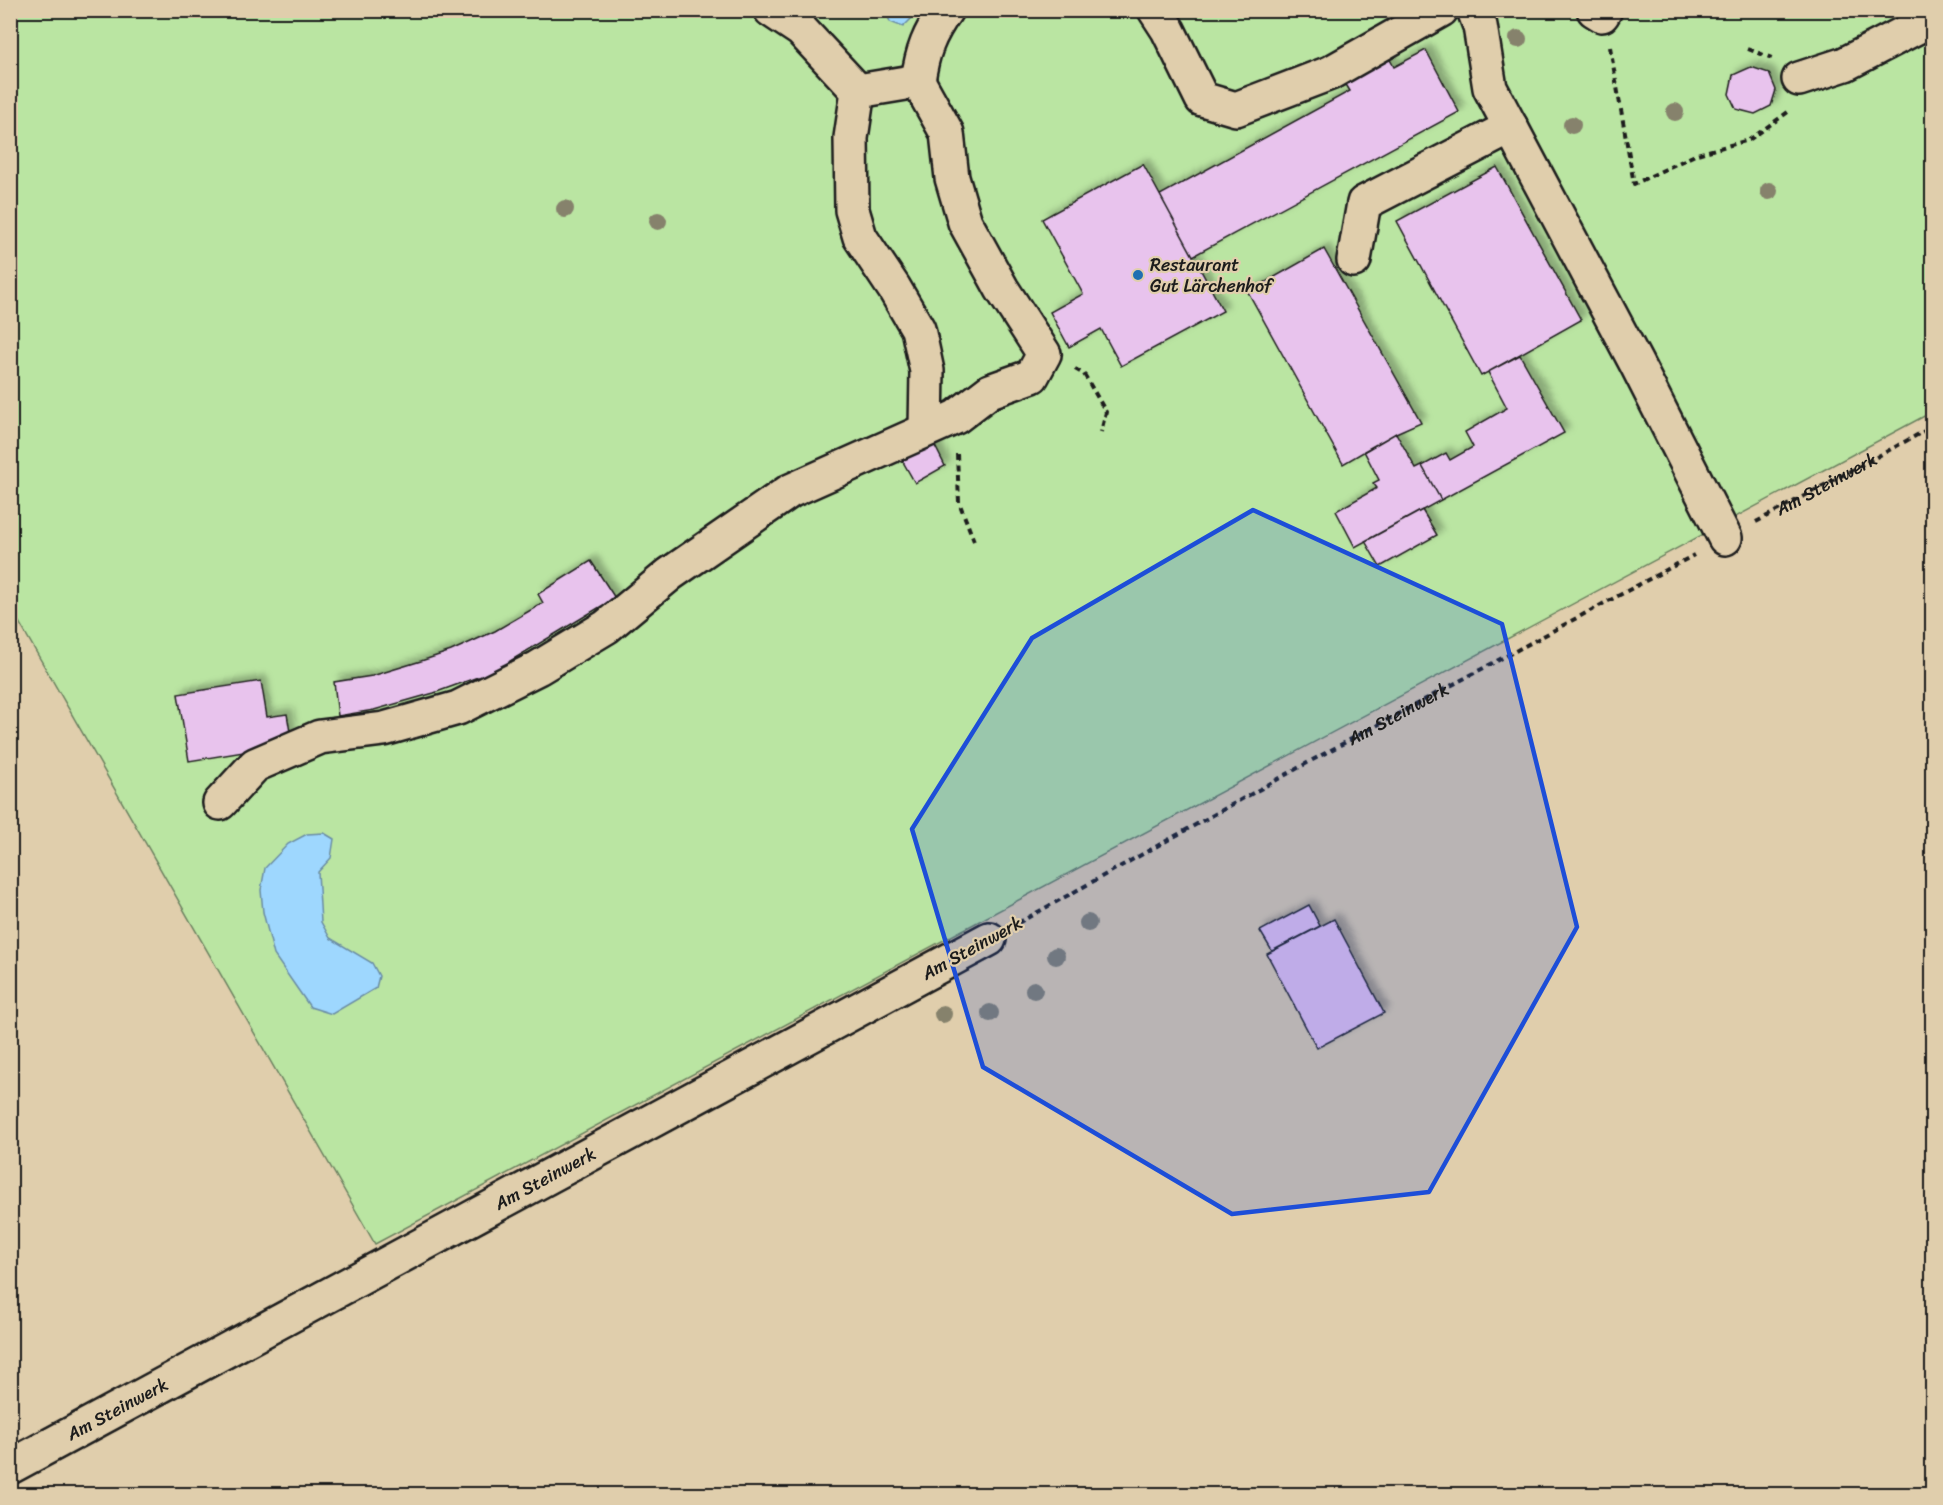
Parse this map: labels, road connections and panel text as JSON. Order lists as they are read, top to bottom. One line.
{"streets":{"street":["Am Steinwerk"]},"places":["Restaurant Gut Lärchenhof"]}
